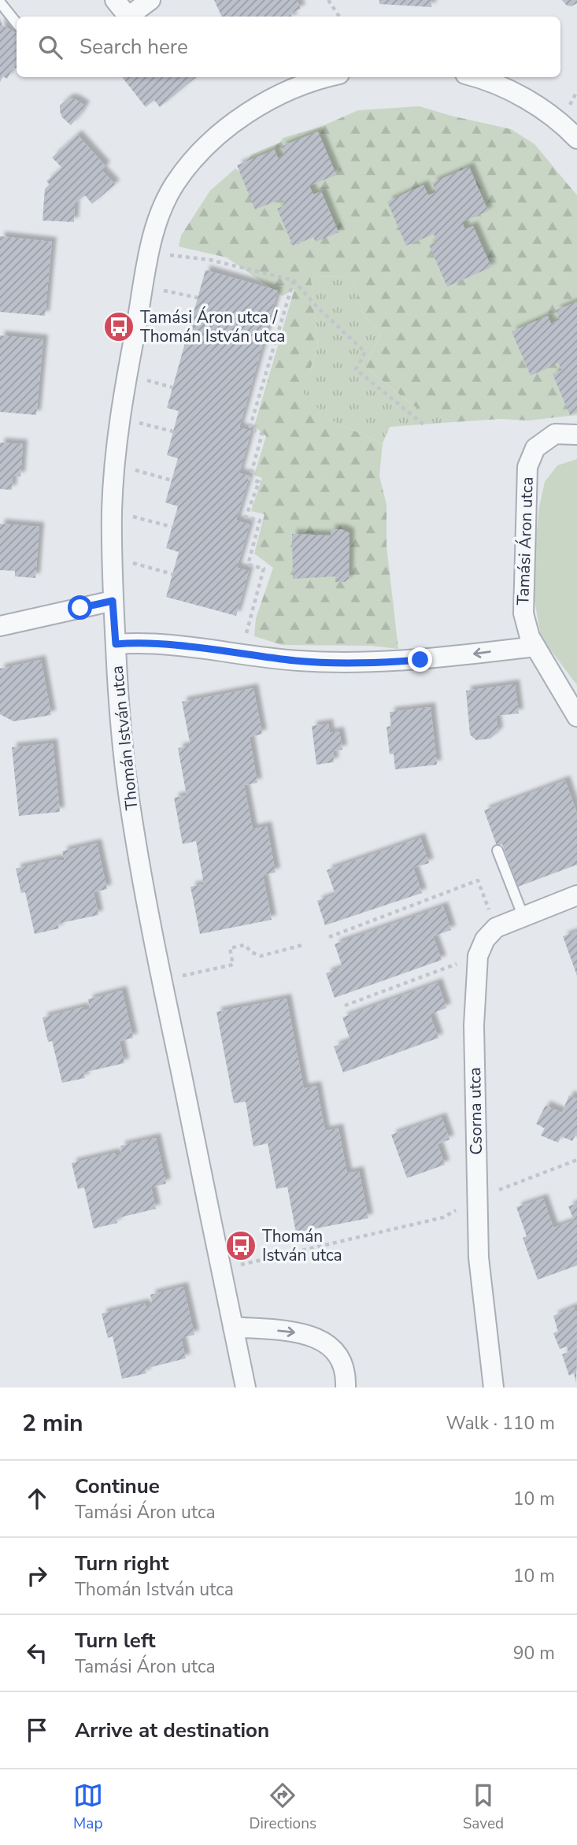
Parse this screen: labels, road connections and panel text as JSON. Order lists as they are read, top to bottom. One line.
{"streets":{"street":["Tamási Áron utca","Thomán István utca","Csorna utca"]},"places":{"bus stop":["Tamási Áron utca / Thomán István utca","Thomán István utca"]},"page":{"search":"Search here","heading":["2 min","Walk · 110 m"],"list":[["Continue","Tamási Áron utca","10 m"],["Turn right","Thomán István utca","10 m"],["Turn left","Tamási Áron utca","90 m"],"Arrive at destination"],"nav":["Map","Directions","Saved"]}}
